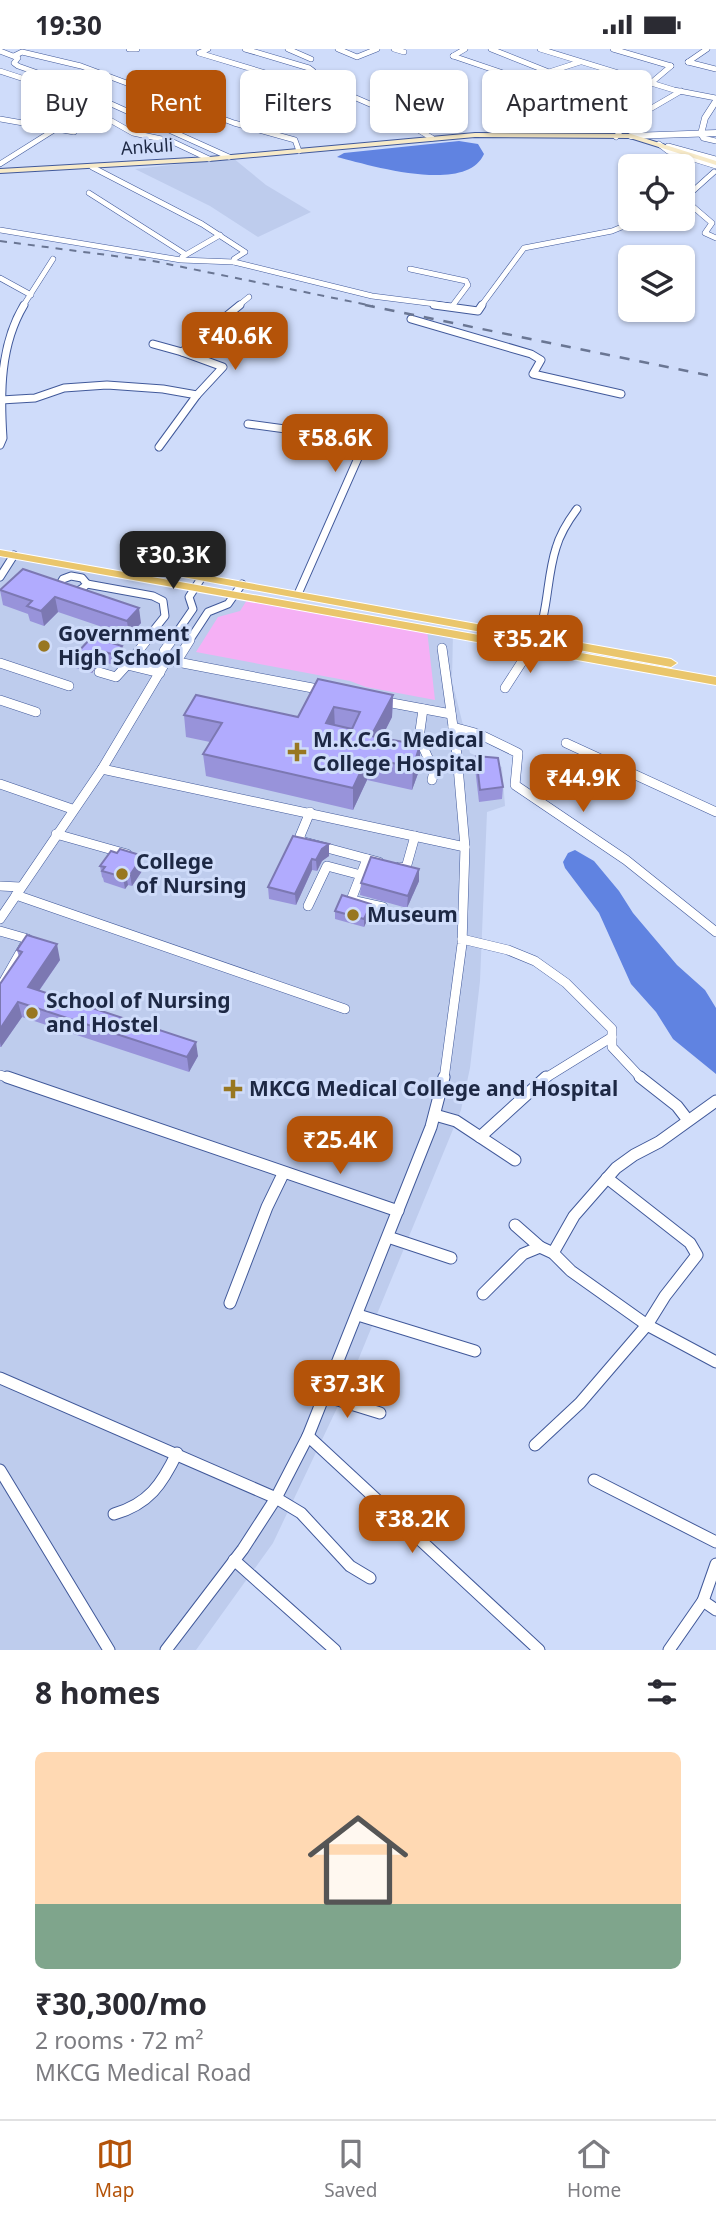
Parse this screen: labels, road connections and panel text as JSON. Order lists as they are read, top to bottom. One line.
{"streets":{"main road":["Ankuli"]},"places":{"other":["Government High School","College of Nursing","Museum","School of Nursing and Hostel"],"health":["M.K.C.G. Medical College Hospital","MKCG Medical College and Hospital"]},"page":{"status":"19:30","chip":["Buy","Rent","Filters","New","Apartment"],"price":["₹40.6K","₹58.6K","₹30.3K","₹35.2K","₹44.9K","₹25.4K","₹37.3K","₹38.2K"],"heading":"8 homes","list":[{"name":"₹30,300/mo","note":"2 rooms · 72 m² · MKCG Medical Road"}],"tabs":["Map","Saved","Home"]}}
